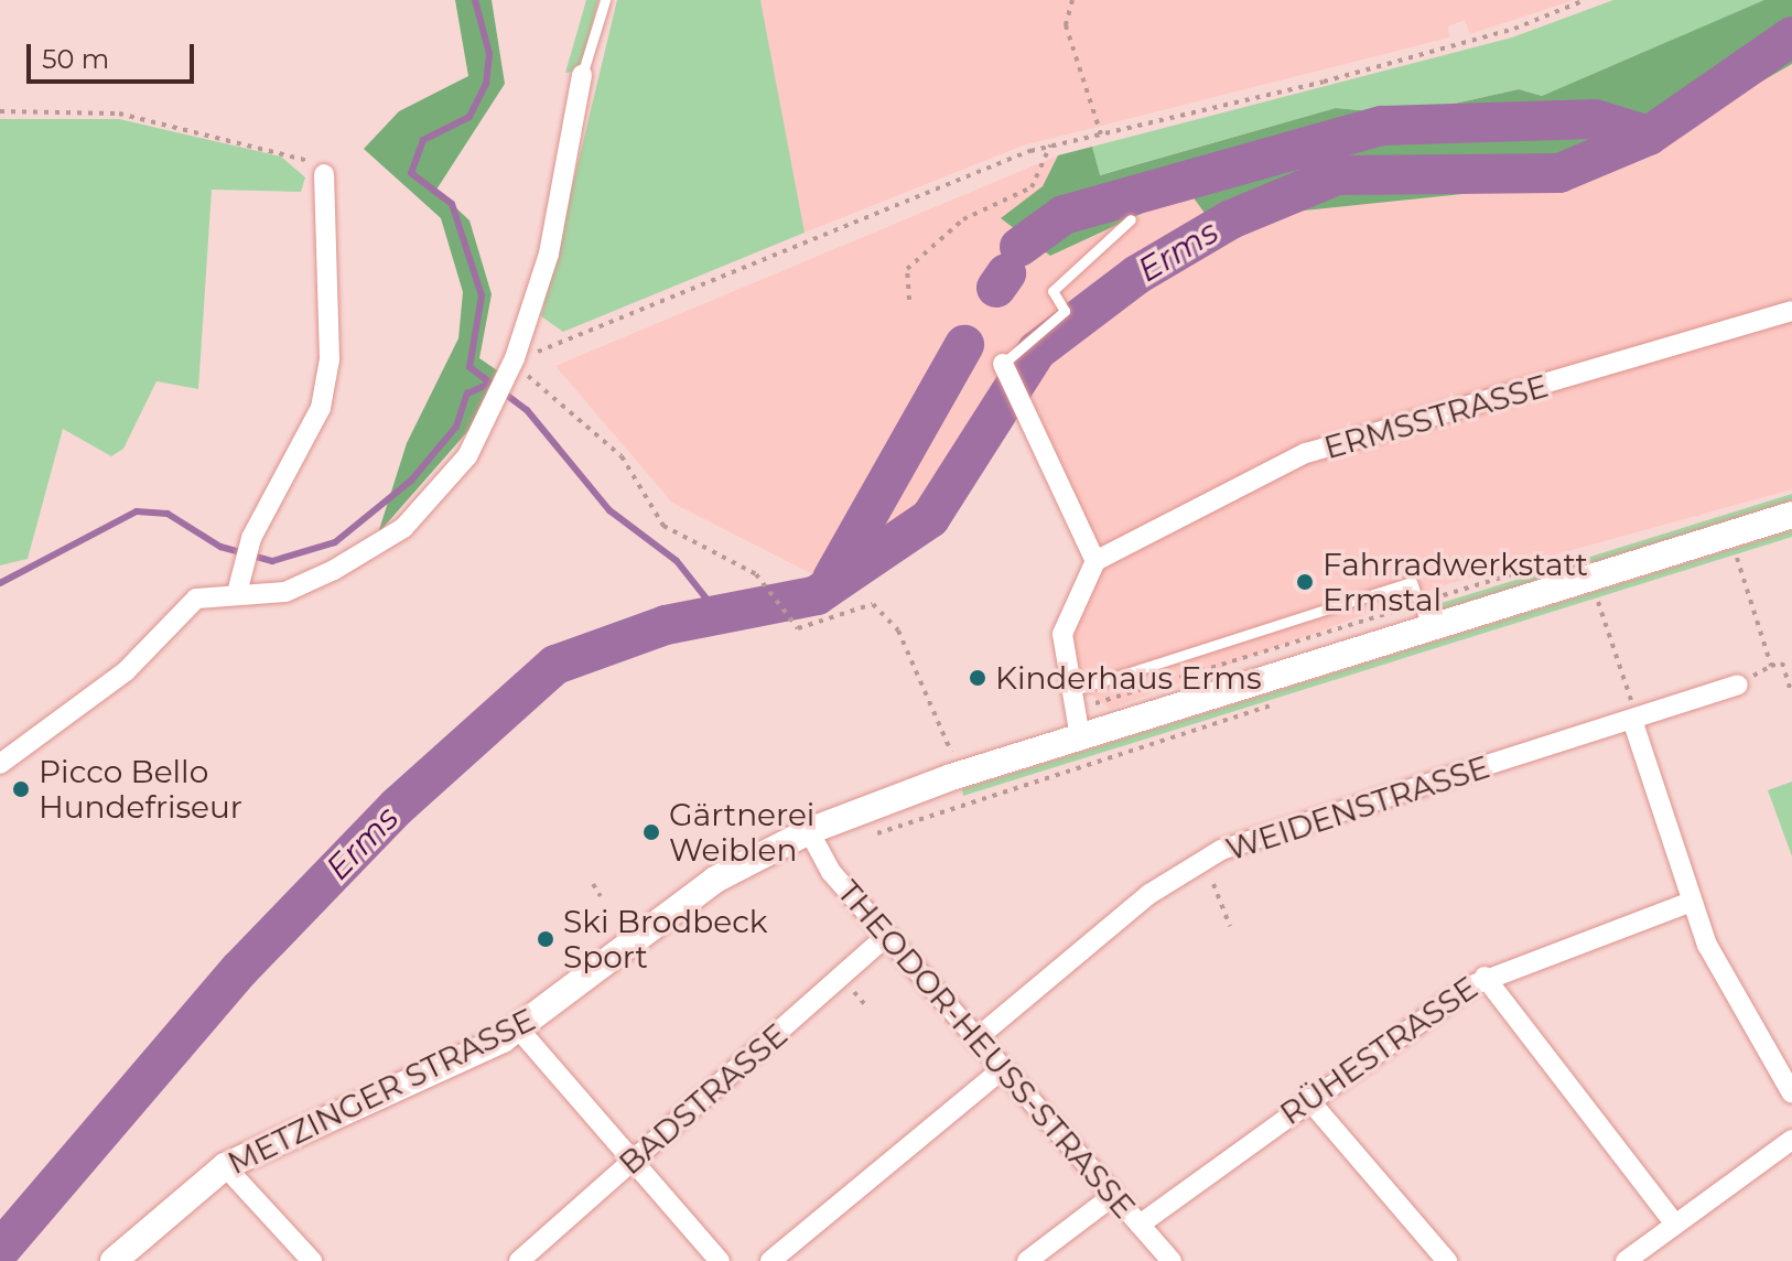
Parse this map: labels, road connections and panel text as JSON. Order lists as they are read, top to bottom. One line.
{"streets":{"street":["ERMSSTRASSE","WEIDENSTRASSE","THEODOR-HEUSS-STRASSE","RÜHESTRASSE","METZINGER STRASSE","BADSTRASSE"]},"crossings":[["WEIDENSTRASSE","THEODOR-HEUSS-STRASSE"],["THEODOR-HEUSS-STRASSE","RÜHESTRASSE"],["THEODOR-HEUSS-STRASSE","METZINGER STRASSE"],["THEODOR-HEUSS-STRASSE","BADSTRASSE"]],"water":["Erms"],"places":["Fahrradwerkstatt Ermstal","Kinderhaus Erms","Picco Bello Hundefriseur","Gärtnerei Weiblen","Ski Brodbeck Sport"],"scale_bar":"50 m"}
